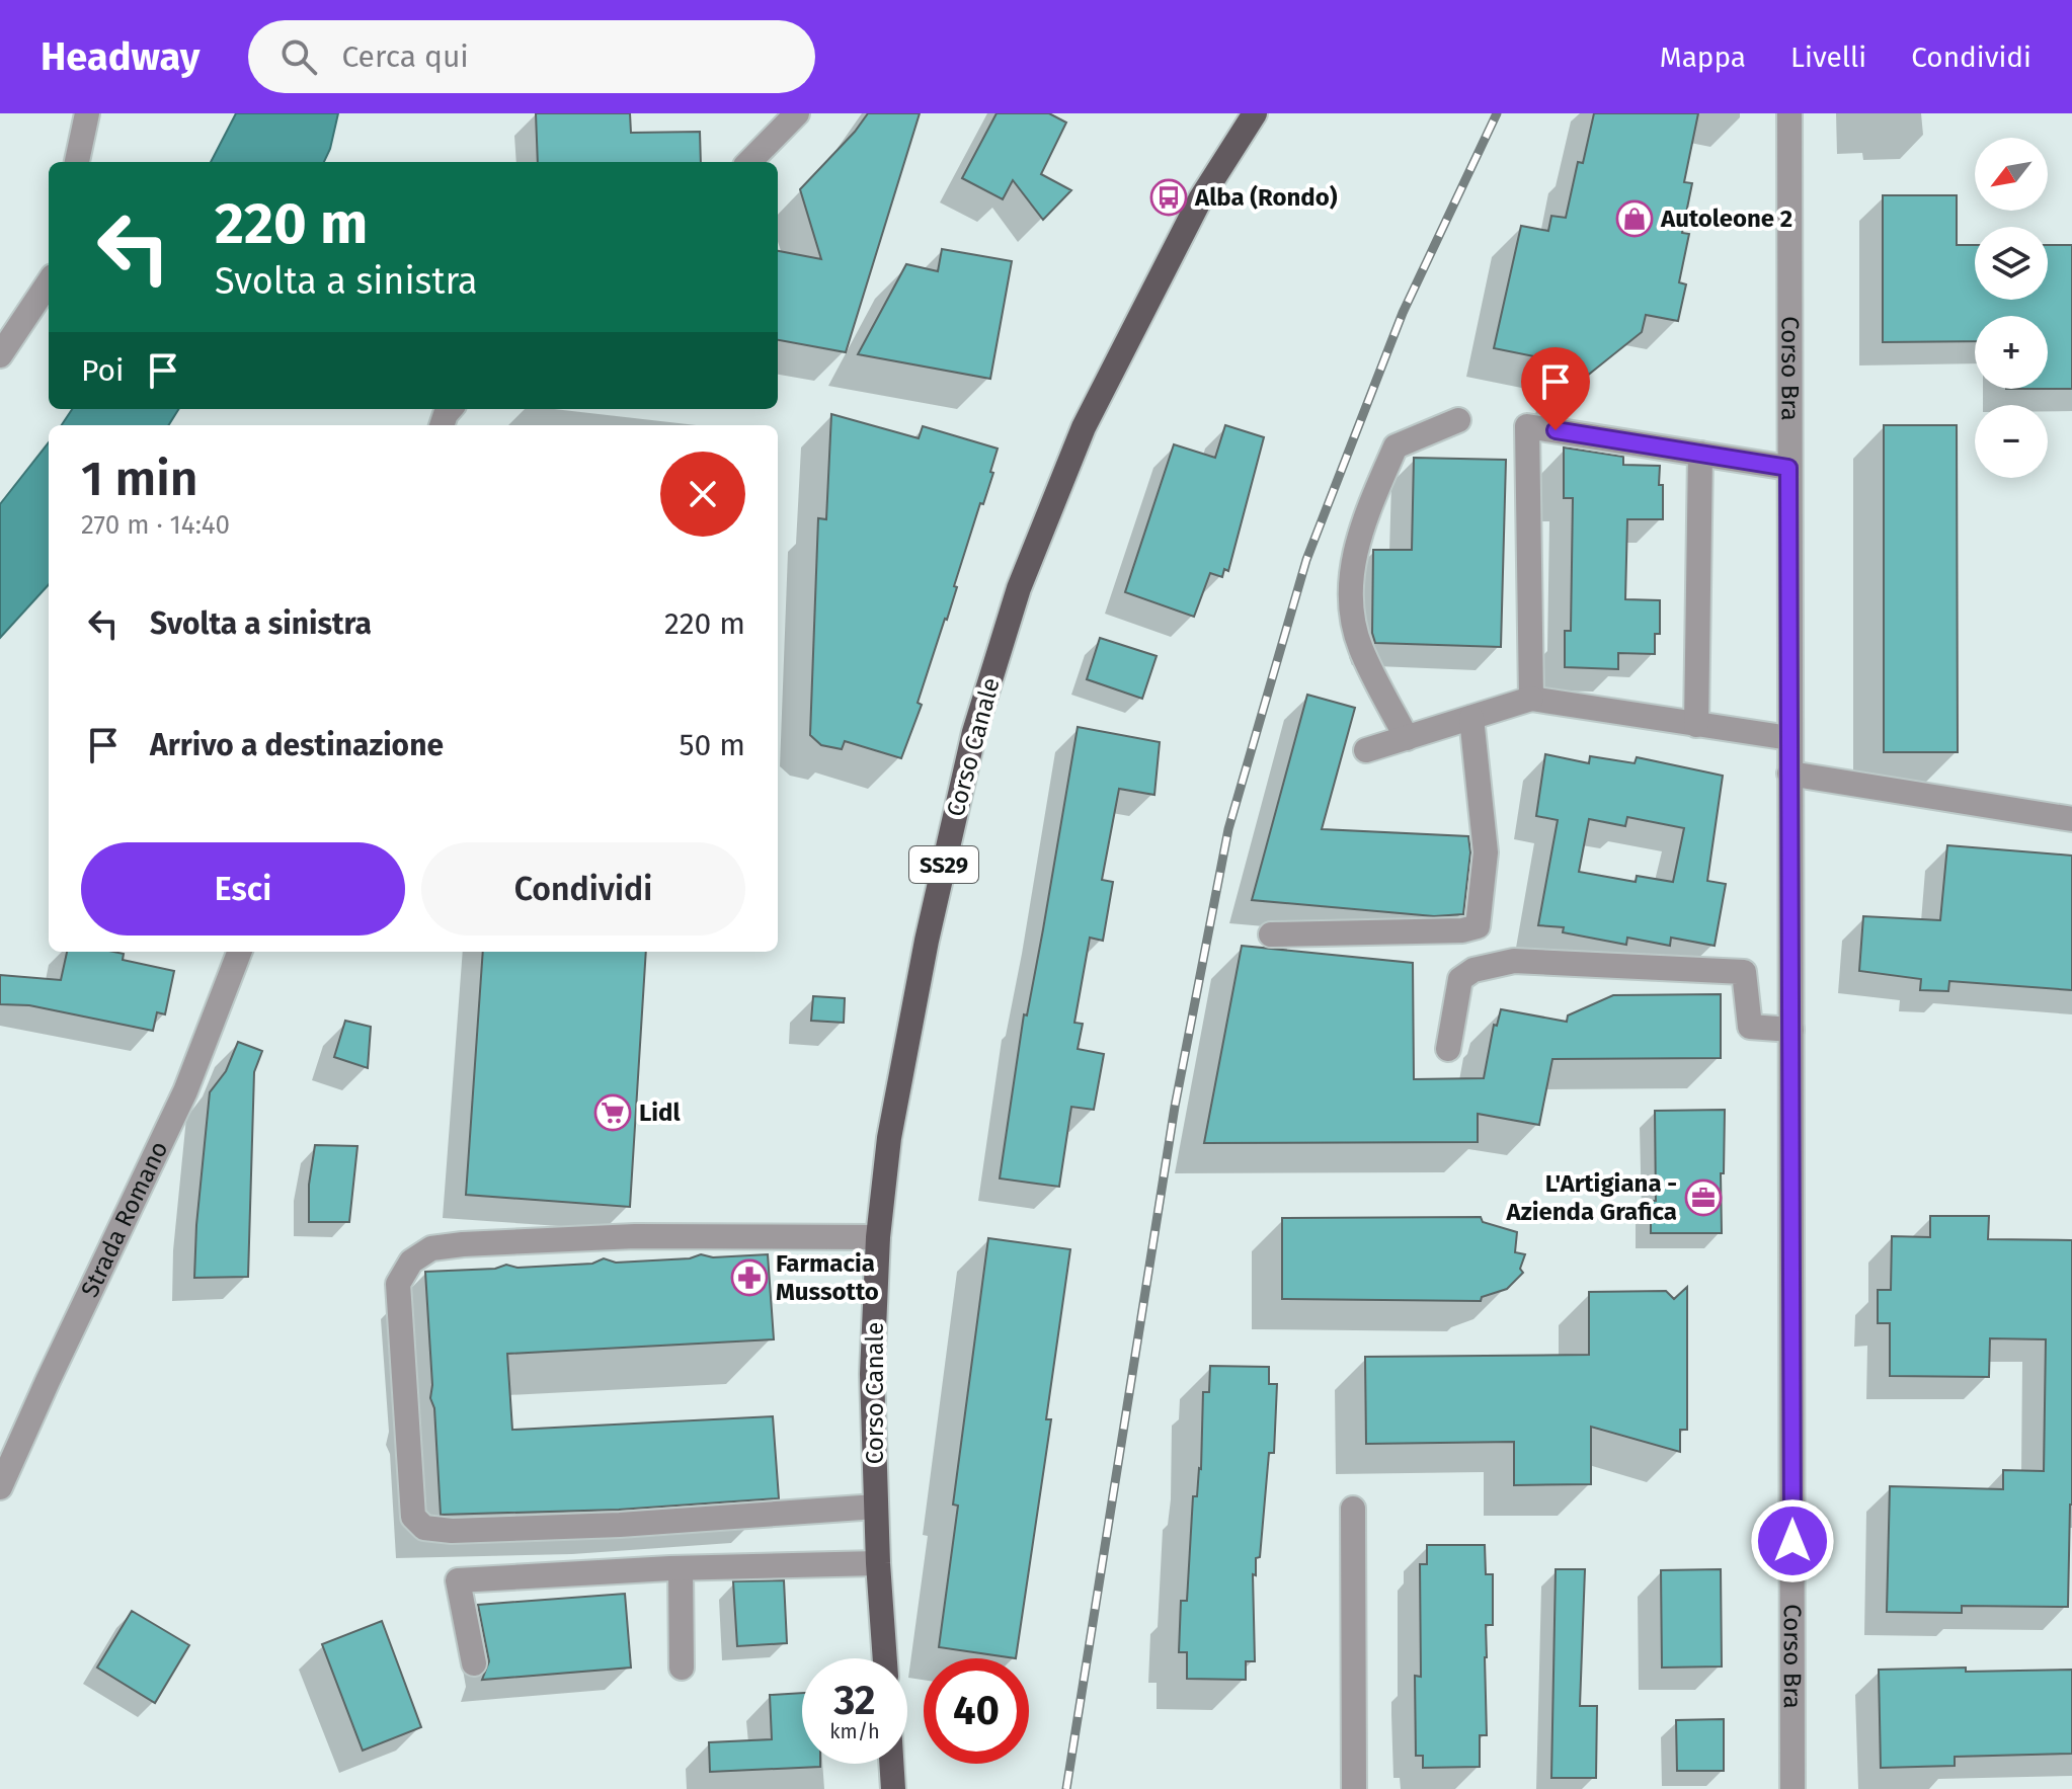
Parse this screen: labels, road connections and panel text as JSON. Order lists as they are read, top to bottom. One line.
{"streets":{"main road":["Corso Canale","SS29"],"street":["Corso Bra","Strada Romano"]},"places":{"bus stop":["Alba (Rondo)"],"shop":["Autoleone 2"],"supermarket":["Lidl"],"office":["L'Artigiana - Azienda Grafica"],"pharmacy":["Farmacia Mussotto"]},"north":"bottom left","page":{"header":"Headway","search":"Cerca qui","nav":["Mappa","Livelli","Condividi"],"map_buttons":["+","−"],"turn":["220 m","Svolta a sinistra"],"then":"Poi","heading":["1 min","270 m · 14:40"],"list":[{"name":"Svolta a sinistra","value":"220 m"},{"name":"Arrivo a destinazione","value":"50 m"}],"buttons":["Esci","Condividi"],"speed":"32 km/h","limit":"40"}}
